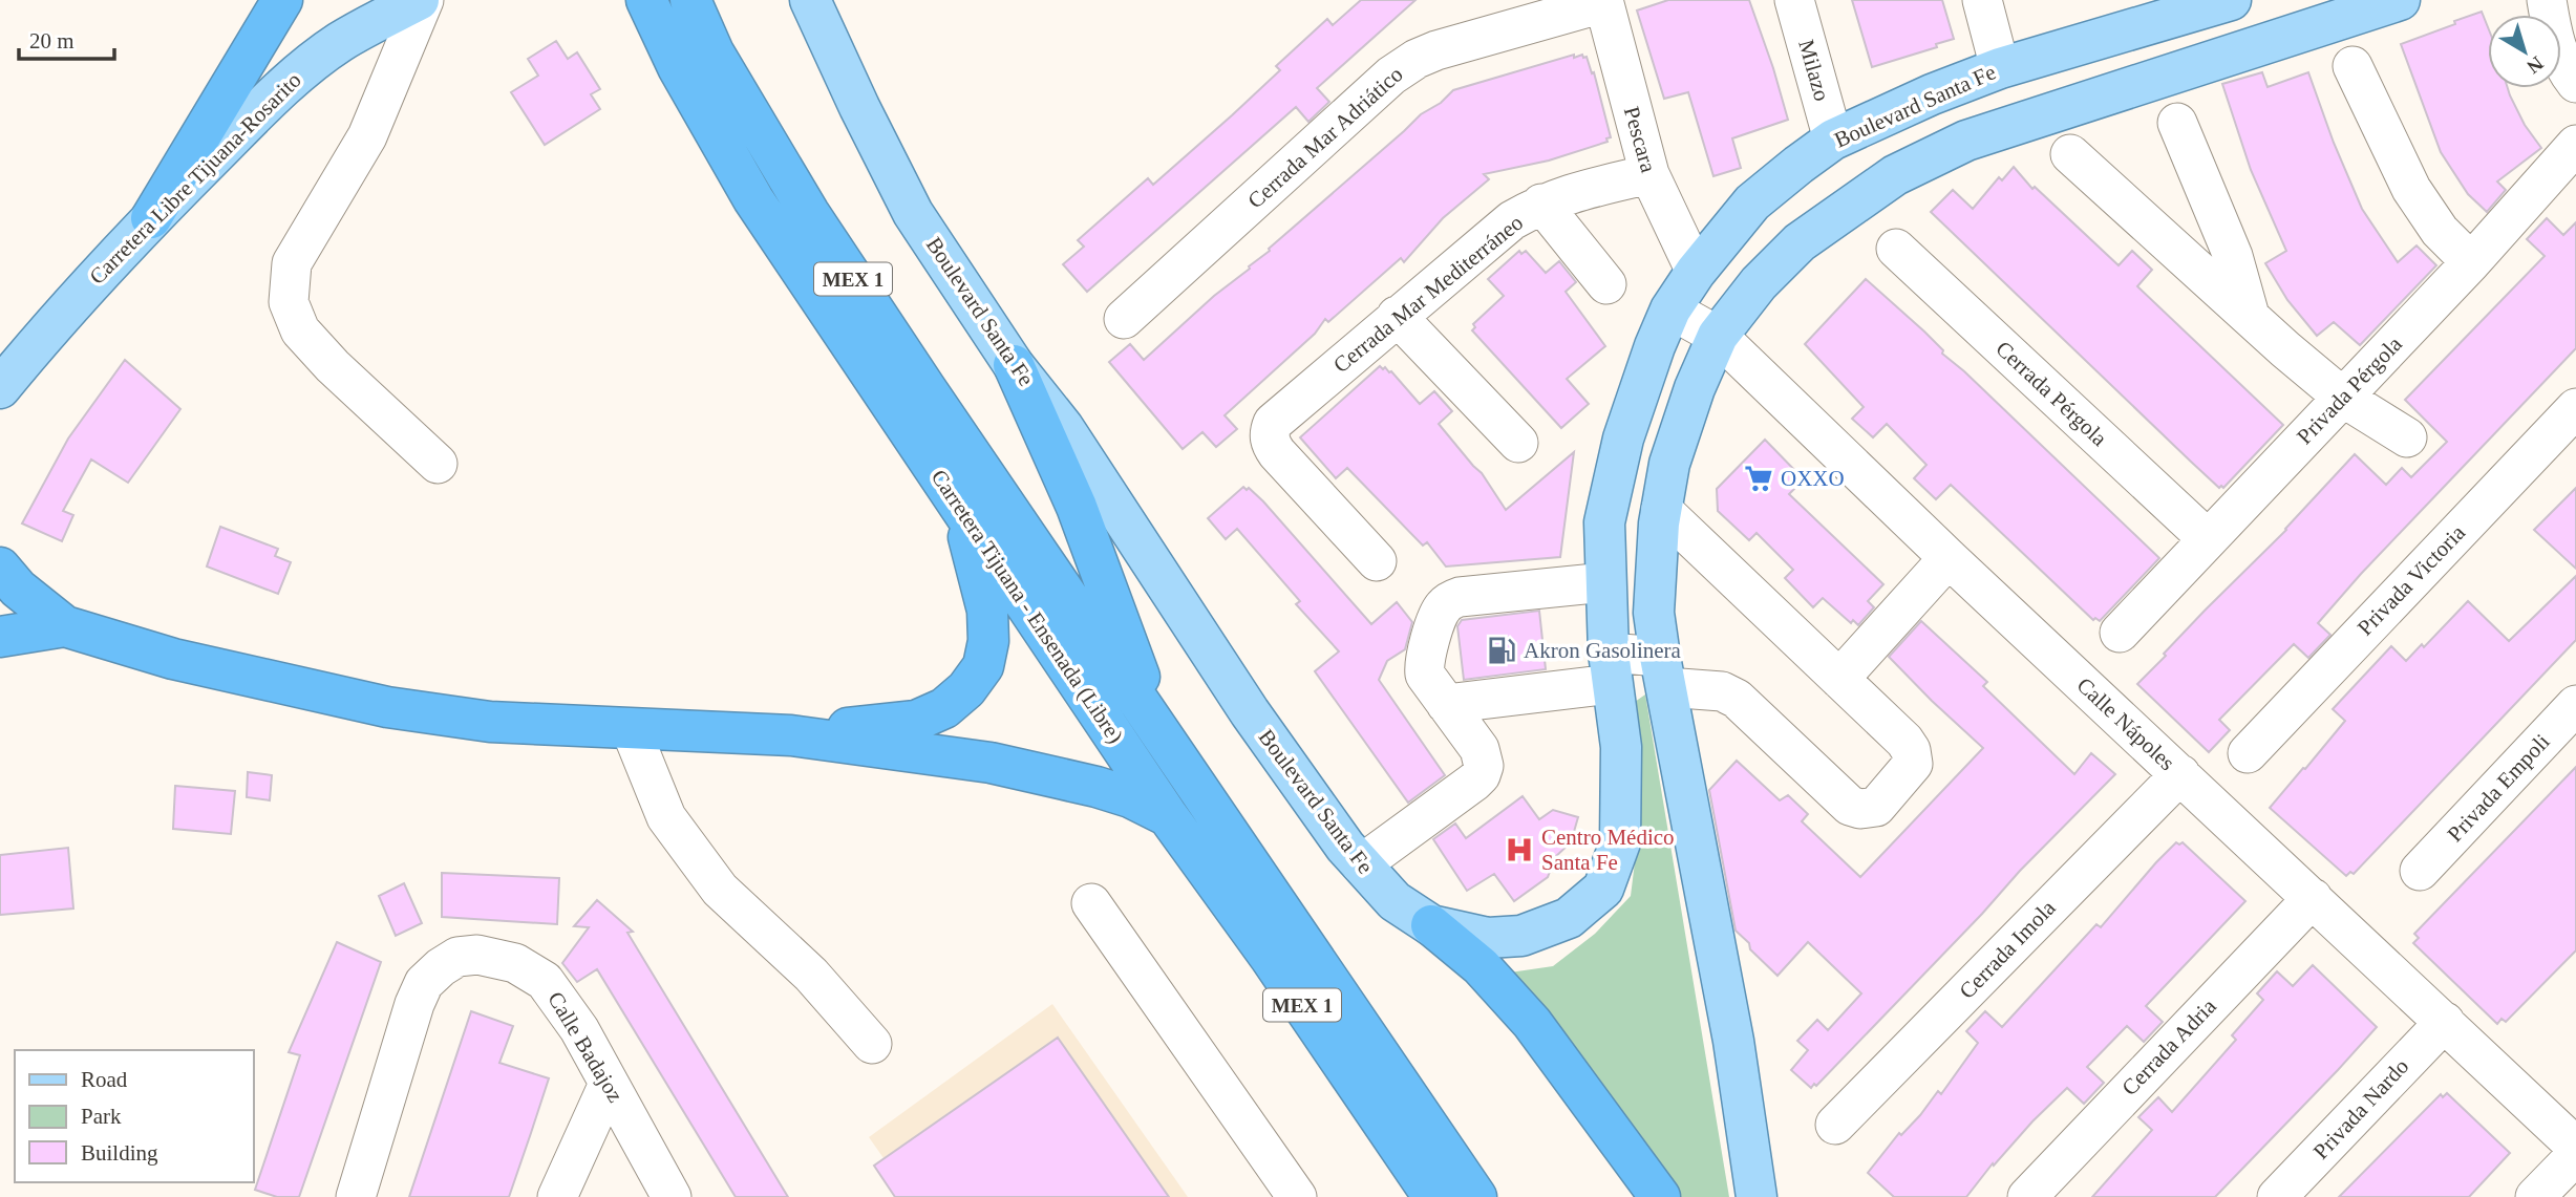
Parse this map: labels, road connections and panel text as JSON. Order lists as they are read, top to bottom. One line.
{"streets":{"highway":["MEX 1","Carretera Tijuana - Ensenada (Libre)"],"main road":["Boulevard Santa Fe","Carretera Libre Tijuana-Rosarito"],"street":["Milazo","Cerrada Mar Adriático","Pescara","Cerrada Mar Mediterráneo","Privada Pérgola","Cerrada Pérgola","Privada Victoria","Calle Nápoles","Privada Empoli","Cerrada Imola","Calle Badajoz","Cerrada Adria","Privada Nardo"]},"crossings":[["Milazo","Boulevard Santa Fe"],["Boulevard Santa Fe","Pescara"],["Boulevard Santa Fe","Calle Nápoles"],["Cerrada Mar Adriático","Pescara"],["Pescara","Cerrada Mar Mediterráneo"],["Privada Pérgola","Cerrada Pérgola"],["Calle Nápoles","Cerrada Imola"],["Calle Nápoles","Cerrada Adria"],["Calle Nápoles","Privada Nardo"]],"places":{"supermarket":["OXXO"],"fuel station":["Akron Gasolinera"],"hospital":["Centro Médico Santa Fe"]},"legend":["Road","Park","Building"],"scale_bar":"20 m","north":"bottom right"}
